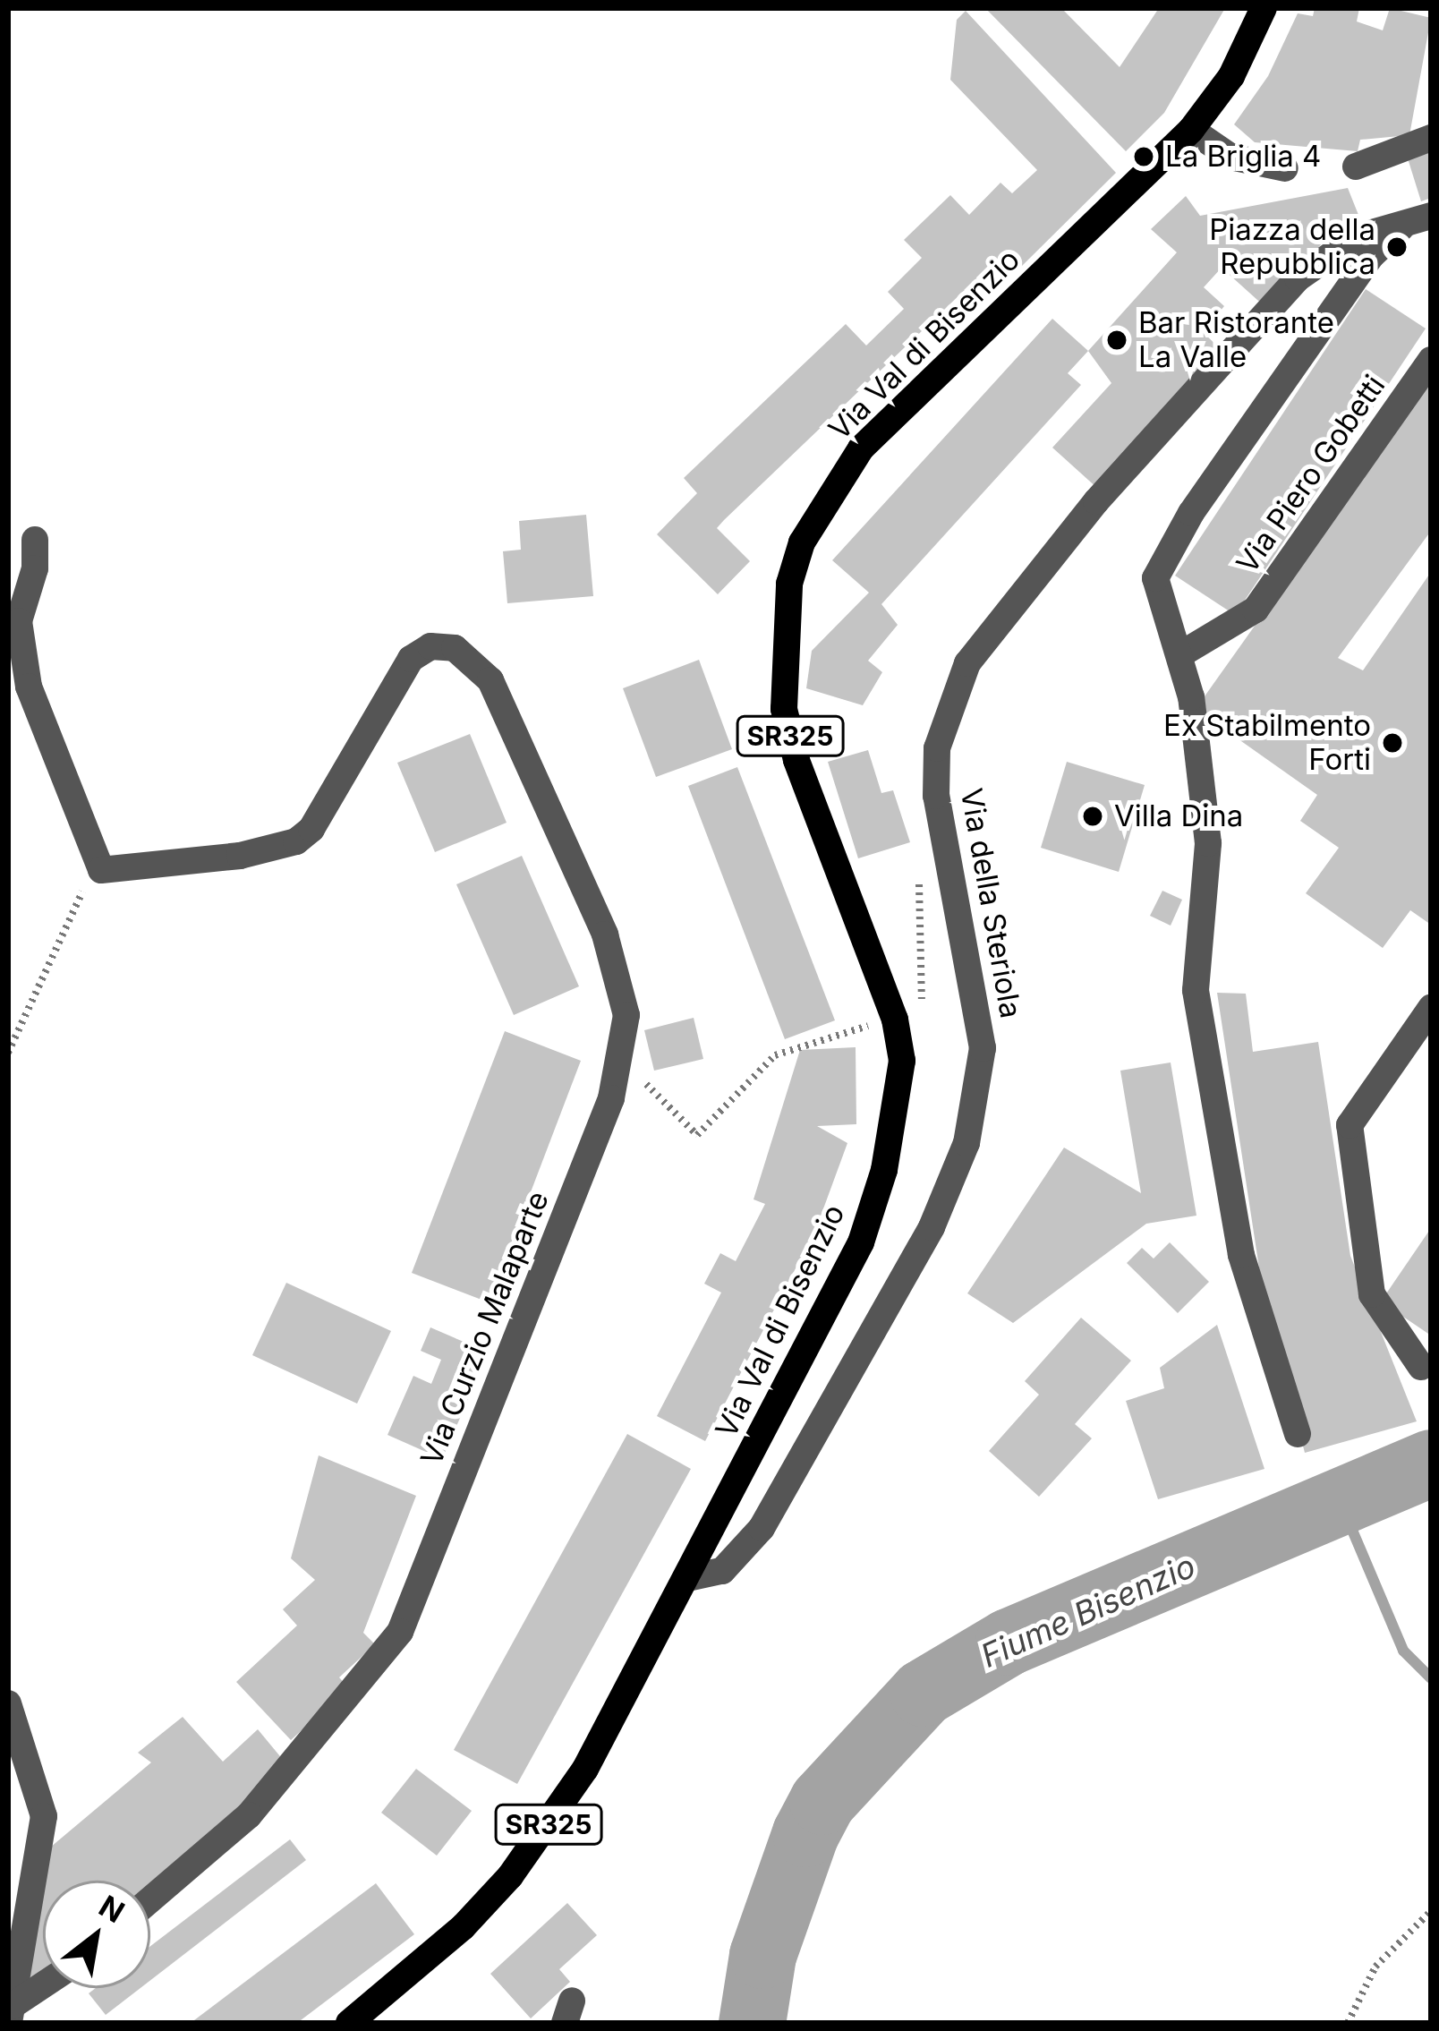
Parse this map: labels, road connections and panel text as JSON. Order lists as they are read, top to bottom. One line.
{"streets":{"main road":["Via Val di Bisenzio","SR325"],"street":["Via Piero Gobetti","Via della Steriola","Via Curzio Malaparte"]},"crossings":[["Via Val di Bisenzio","Via della Steriola"]],"water":["Fiume Bisenzio"],"places":["La Briglia 4","Piazza della Repubblica","Bar Ristorante La Valle","Ex Stabilmento Forti","Villa Dina"],"north":"top right"}
